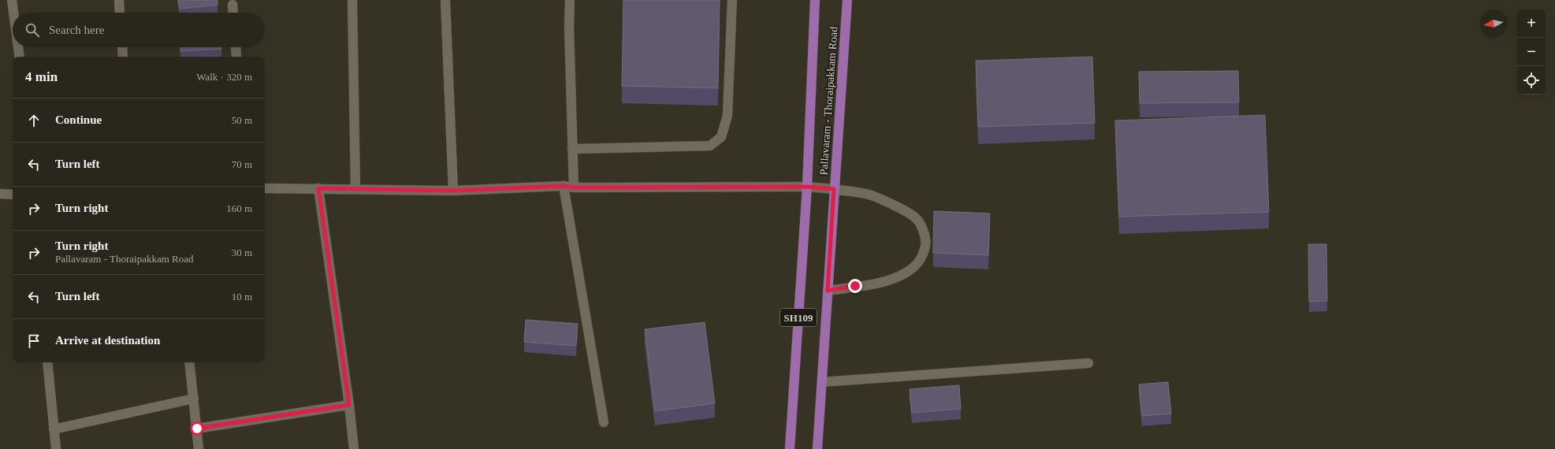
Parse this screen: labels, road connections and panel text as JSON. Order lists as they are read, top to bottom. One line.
{"streets":{"main road":["Pallavaram - Thoraipakkam Road","SH109"]},"north":"left","page":{"map_buttons":["+","−"],"search":"Search here","heading":["4 min","Walk · 320 m"],"list":[["Continue","50 m"],["Turn left","70 m"],["Turn right","160 m"],["Turn right","Pallavaram - Thoraipakkam Road","30 m"],["Turn left","10 m"],"Arrive at destination"]}}
